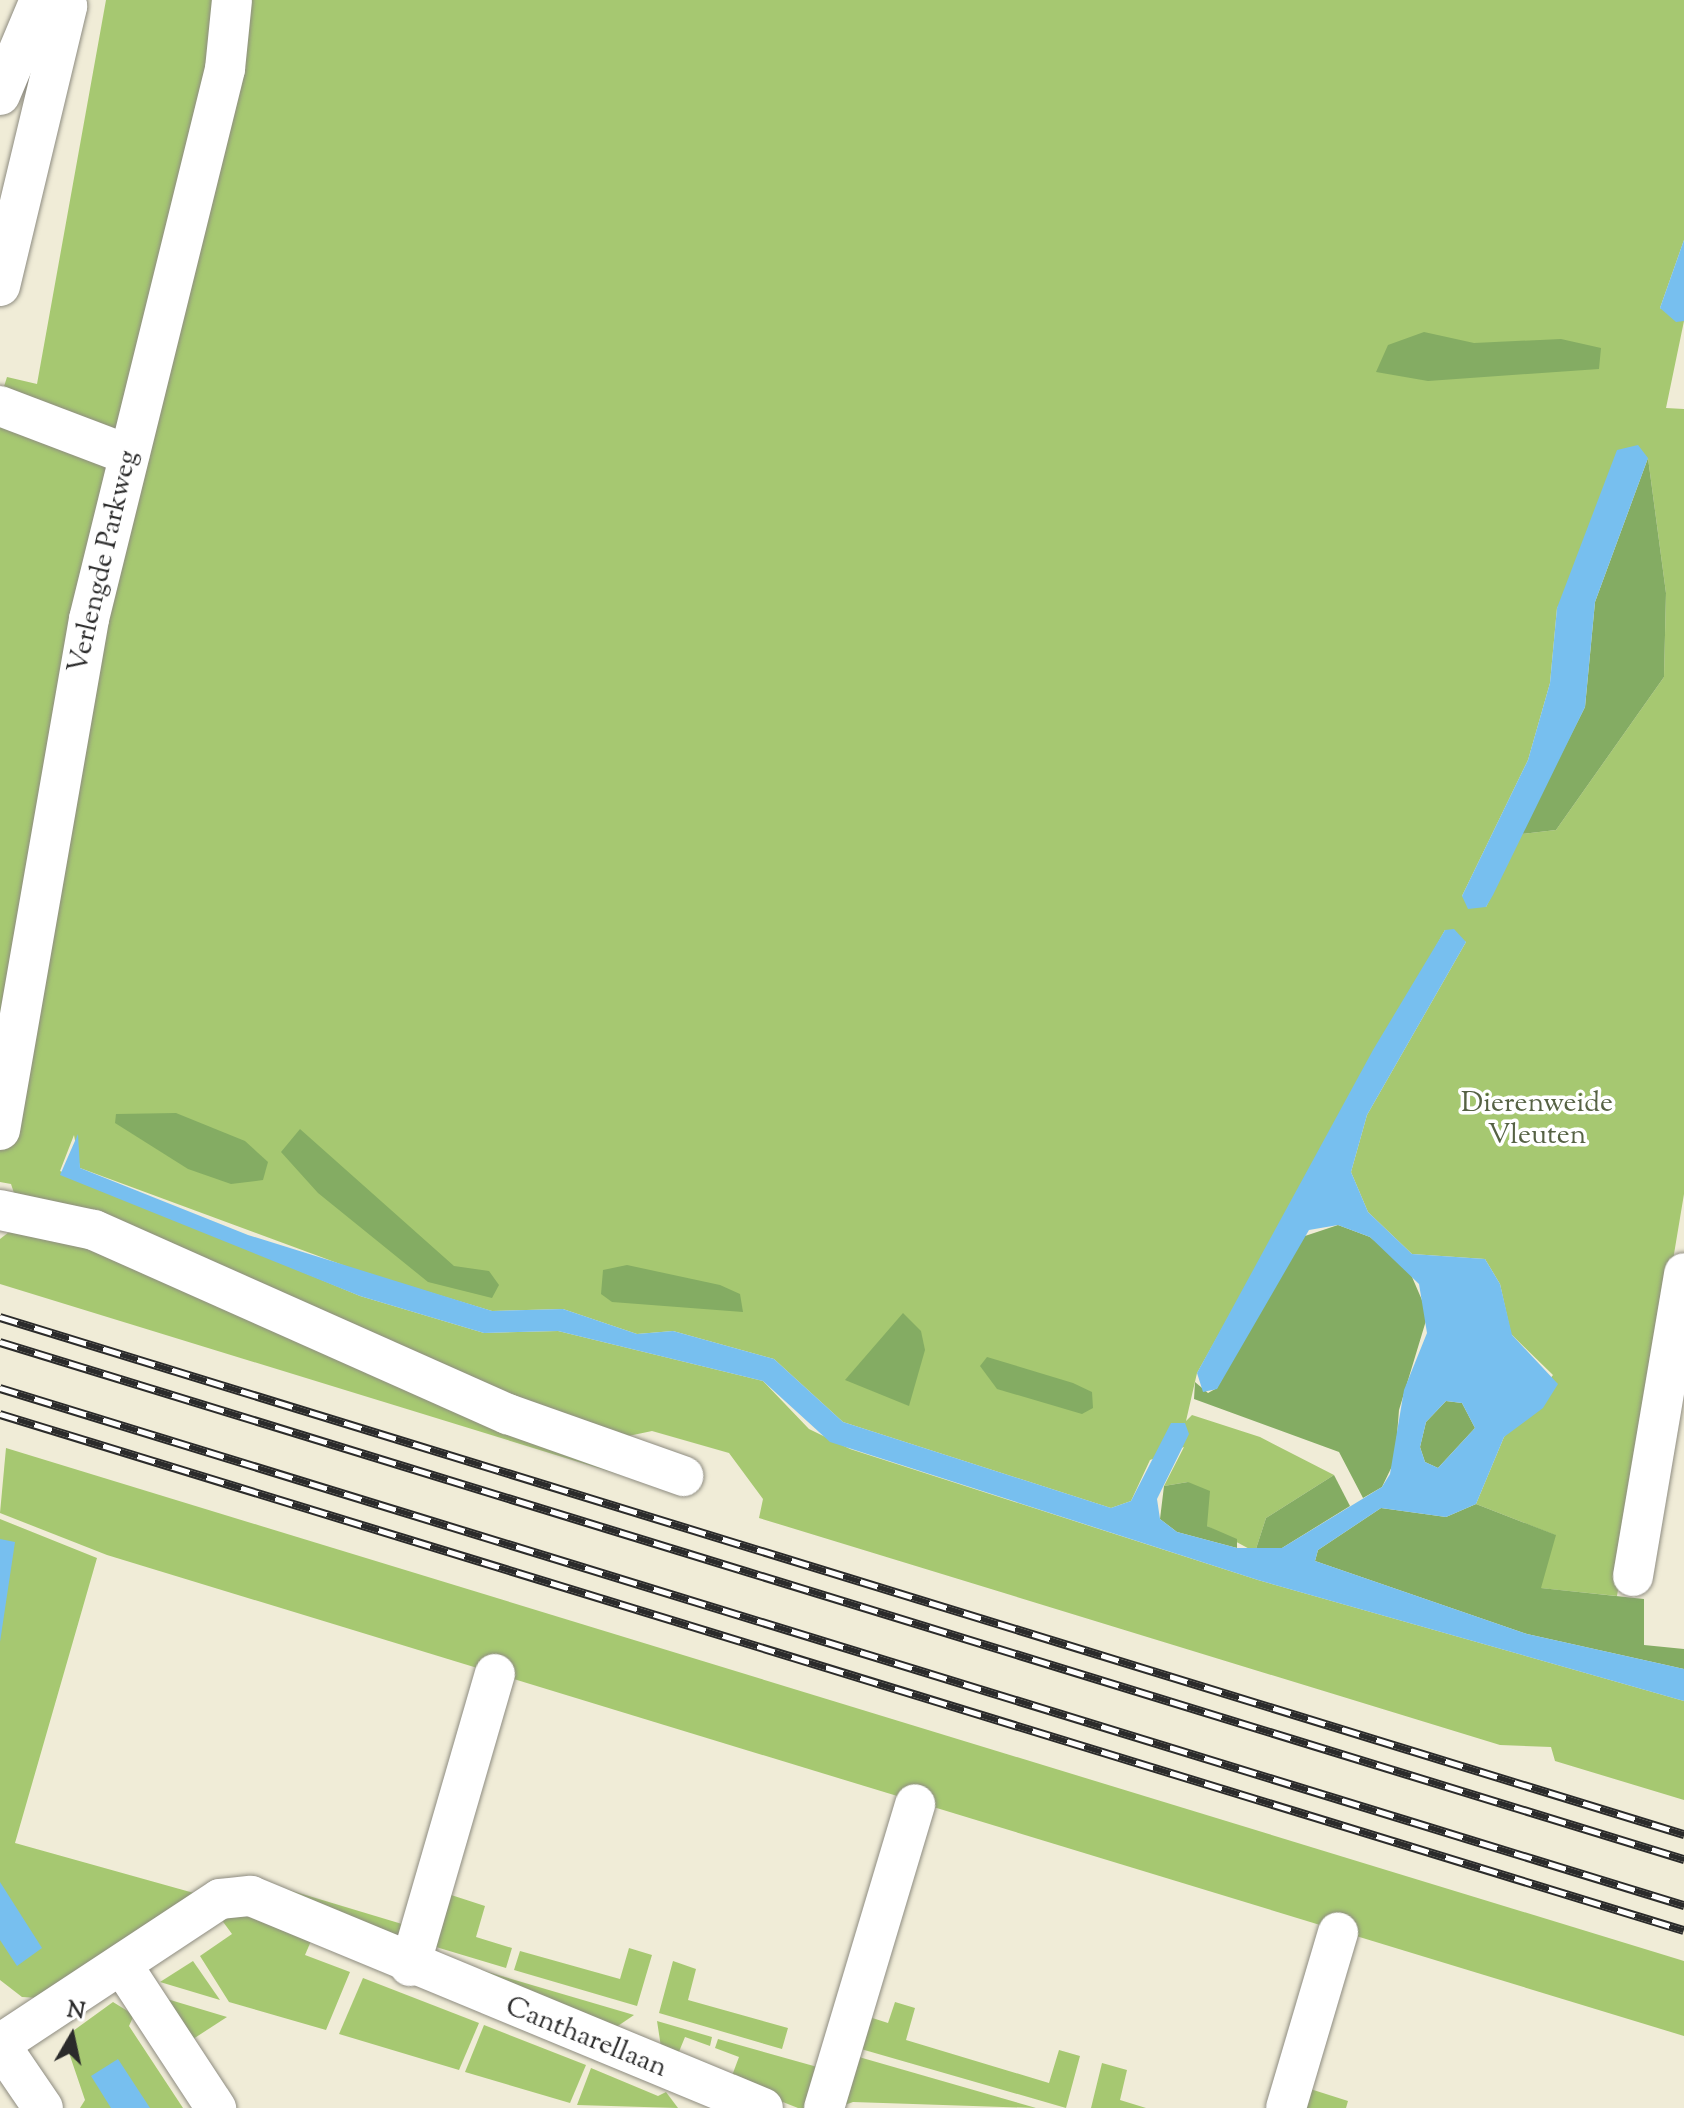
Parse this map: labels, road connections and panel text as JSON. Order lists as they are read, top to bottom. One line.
{"streets":{"street":["Verlengde Parkweg","Cantharellaan"]},"parks":["Dierenweide Vleuten"],"north":"top"}
